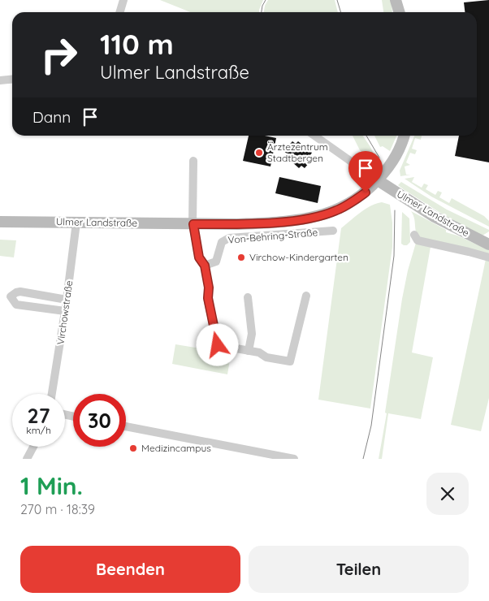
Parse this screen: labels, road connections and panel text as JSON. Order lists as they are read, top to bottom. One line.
{"streets":{"street":["Ulmer Landstraße","Von-Behring-Straße","Virchowstraße"]},"crossings":[["Ulmer Landstraße","Virchowstraße"]],"places":["Ärztezentrum Stadtbergen","Virchow-Kindergarten","Medizincampus"],"page":{"turn":["110 m","Ulmer Landstraße"],"then":"Dann","speed":"27 km/h","limit":"30","heading":["1 Min.","270 m · 18:39"],"buttons":["Beenden","Teilen"]}}
